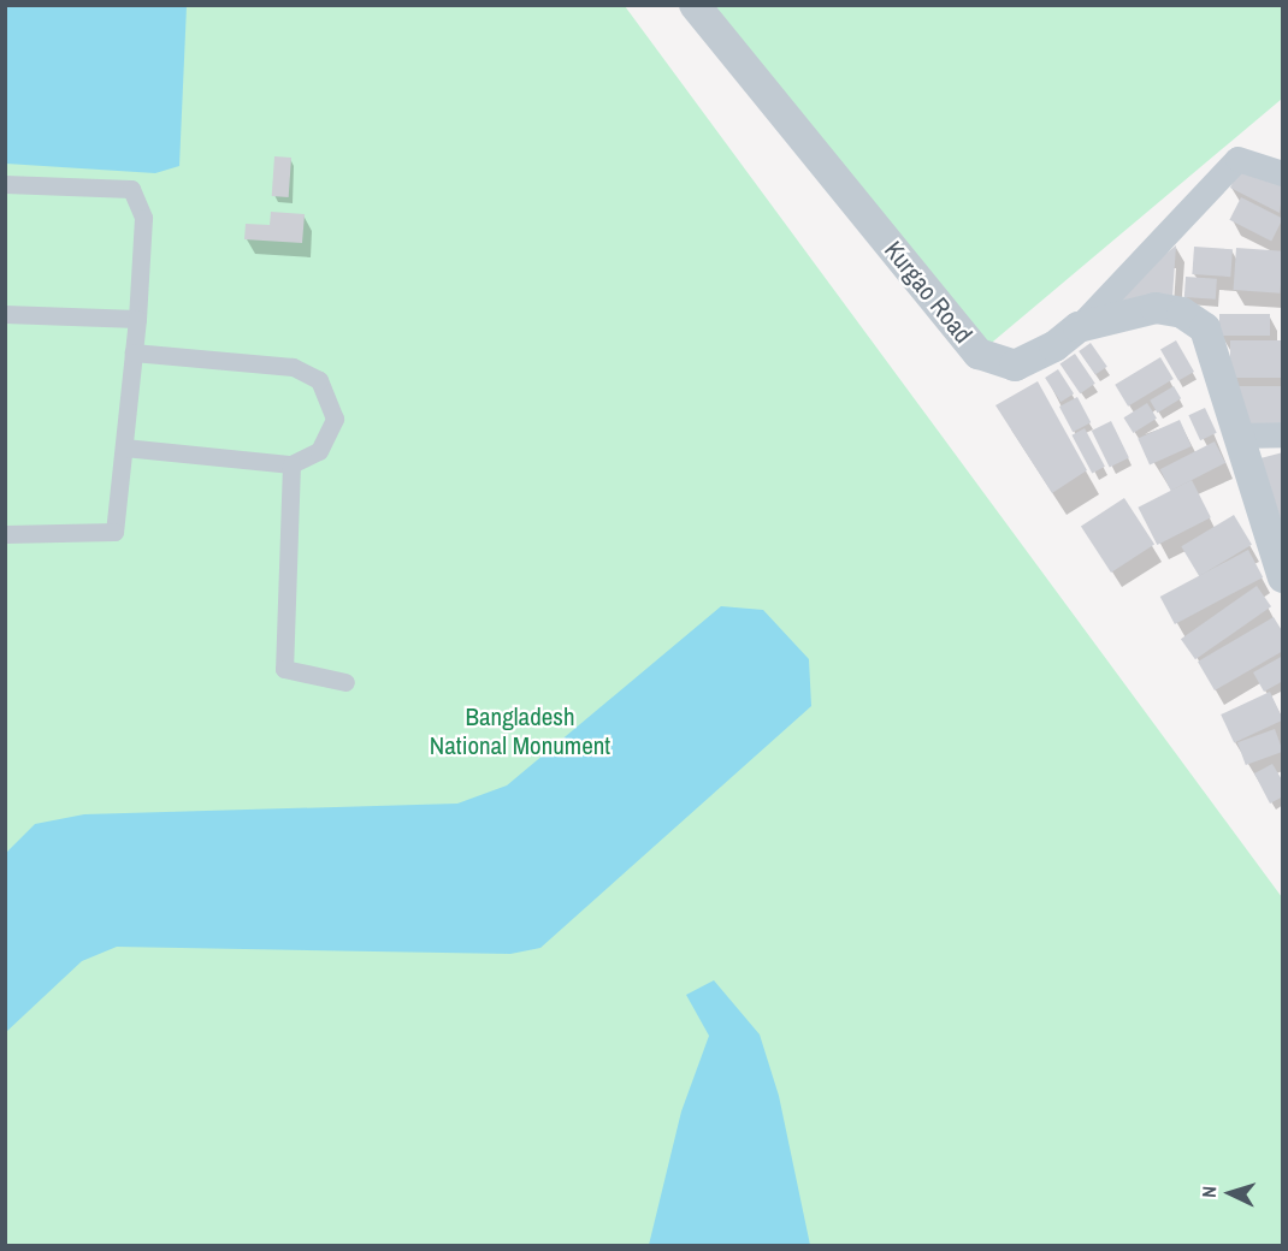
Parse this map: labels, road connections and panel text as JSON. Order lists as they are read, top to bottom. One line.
{"streets":{"street":["Kurgao Road"]},"parks":["Bangladesh National Monument"],"north":"left"}
